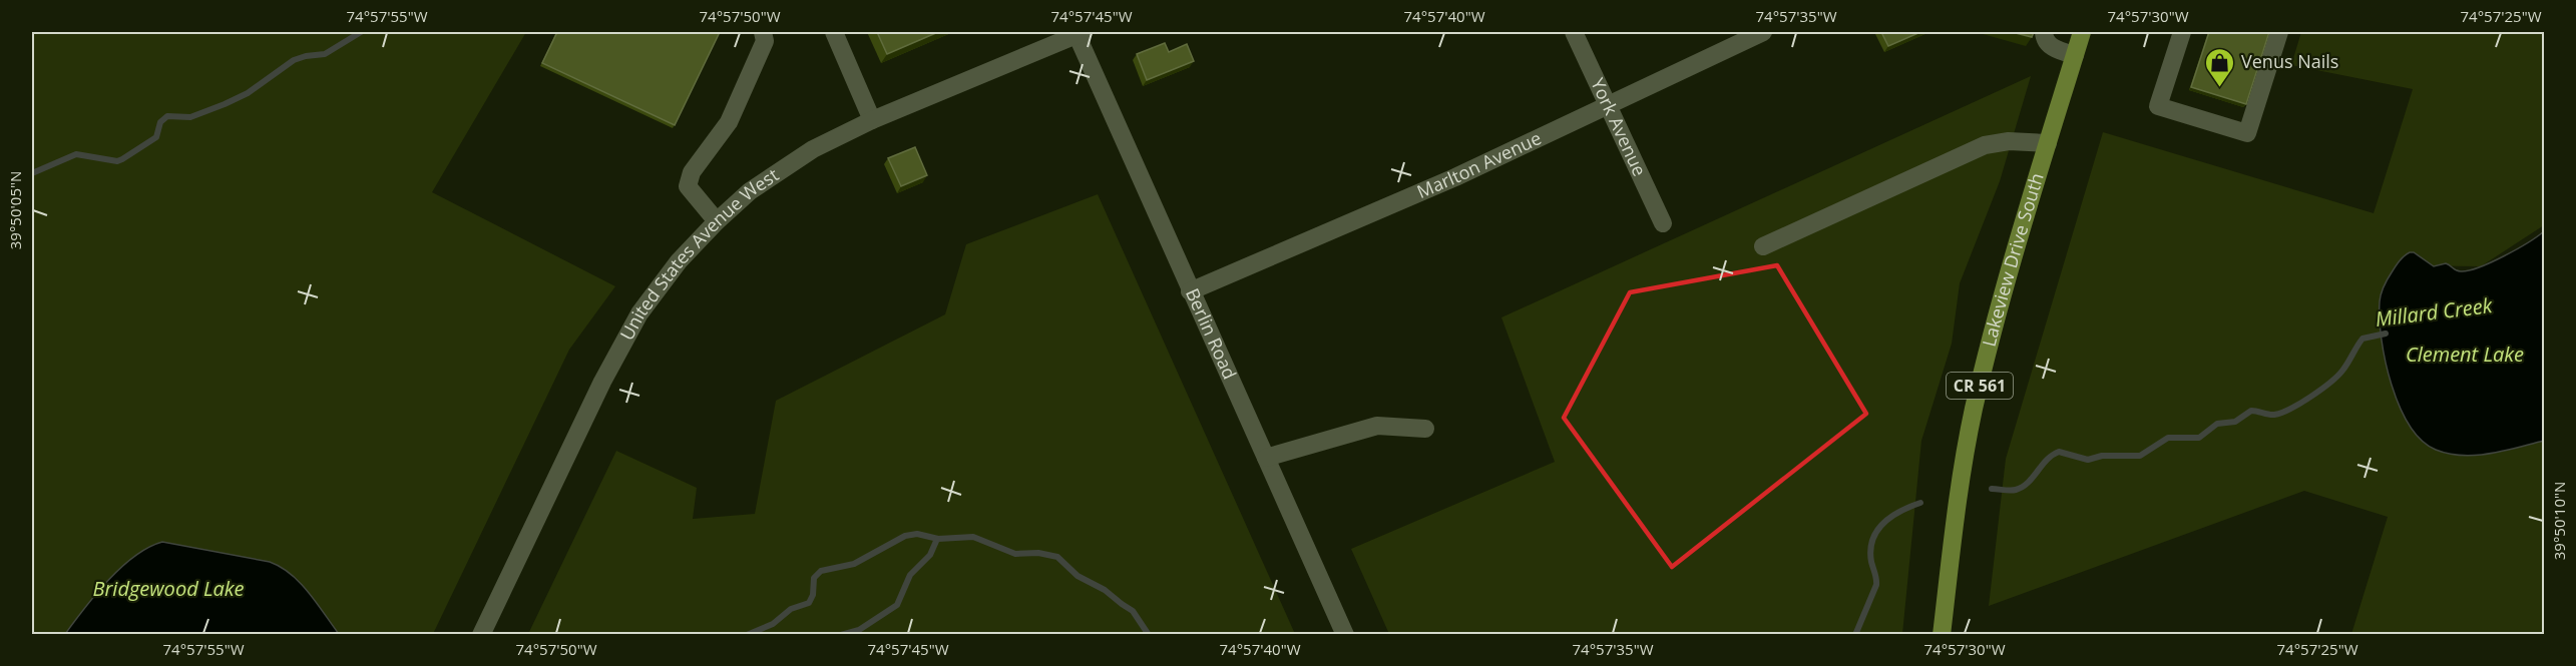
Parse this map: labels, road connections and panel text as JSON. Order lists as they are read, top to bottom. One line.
{"streets":{"main road":["Lakeview Drive South","CR 561"],"street":["York Avenue","Marlton Avenue","United States Avenue West","Berlin Road"]},"crossings":[["York Avenue","Marlton Avenue"],["Marlton Avenue","Berlin Road"],["United States Avenue West","Berlin Road"]],"water":["Millard Creek","Clement Lake","Bridgewood Lake"],"places":{"shop":["Venus Nails"]},"coordinates":["74°57'55\"W","74°57'50\"W","74°57'45\"W","74°57'40\"W","74°57'35\"W","74°57'30\"W","74°57'25\"W","39°50'05\"N","39°50'10\"N"]}
